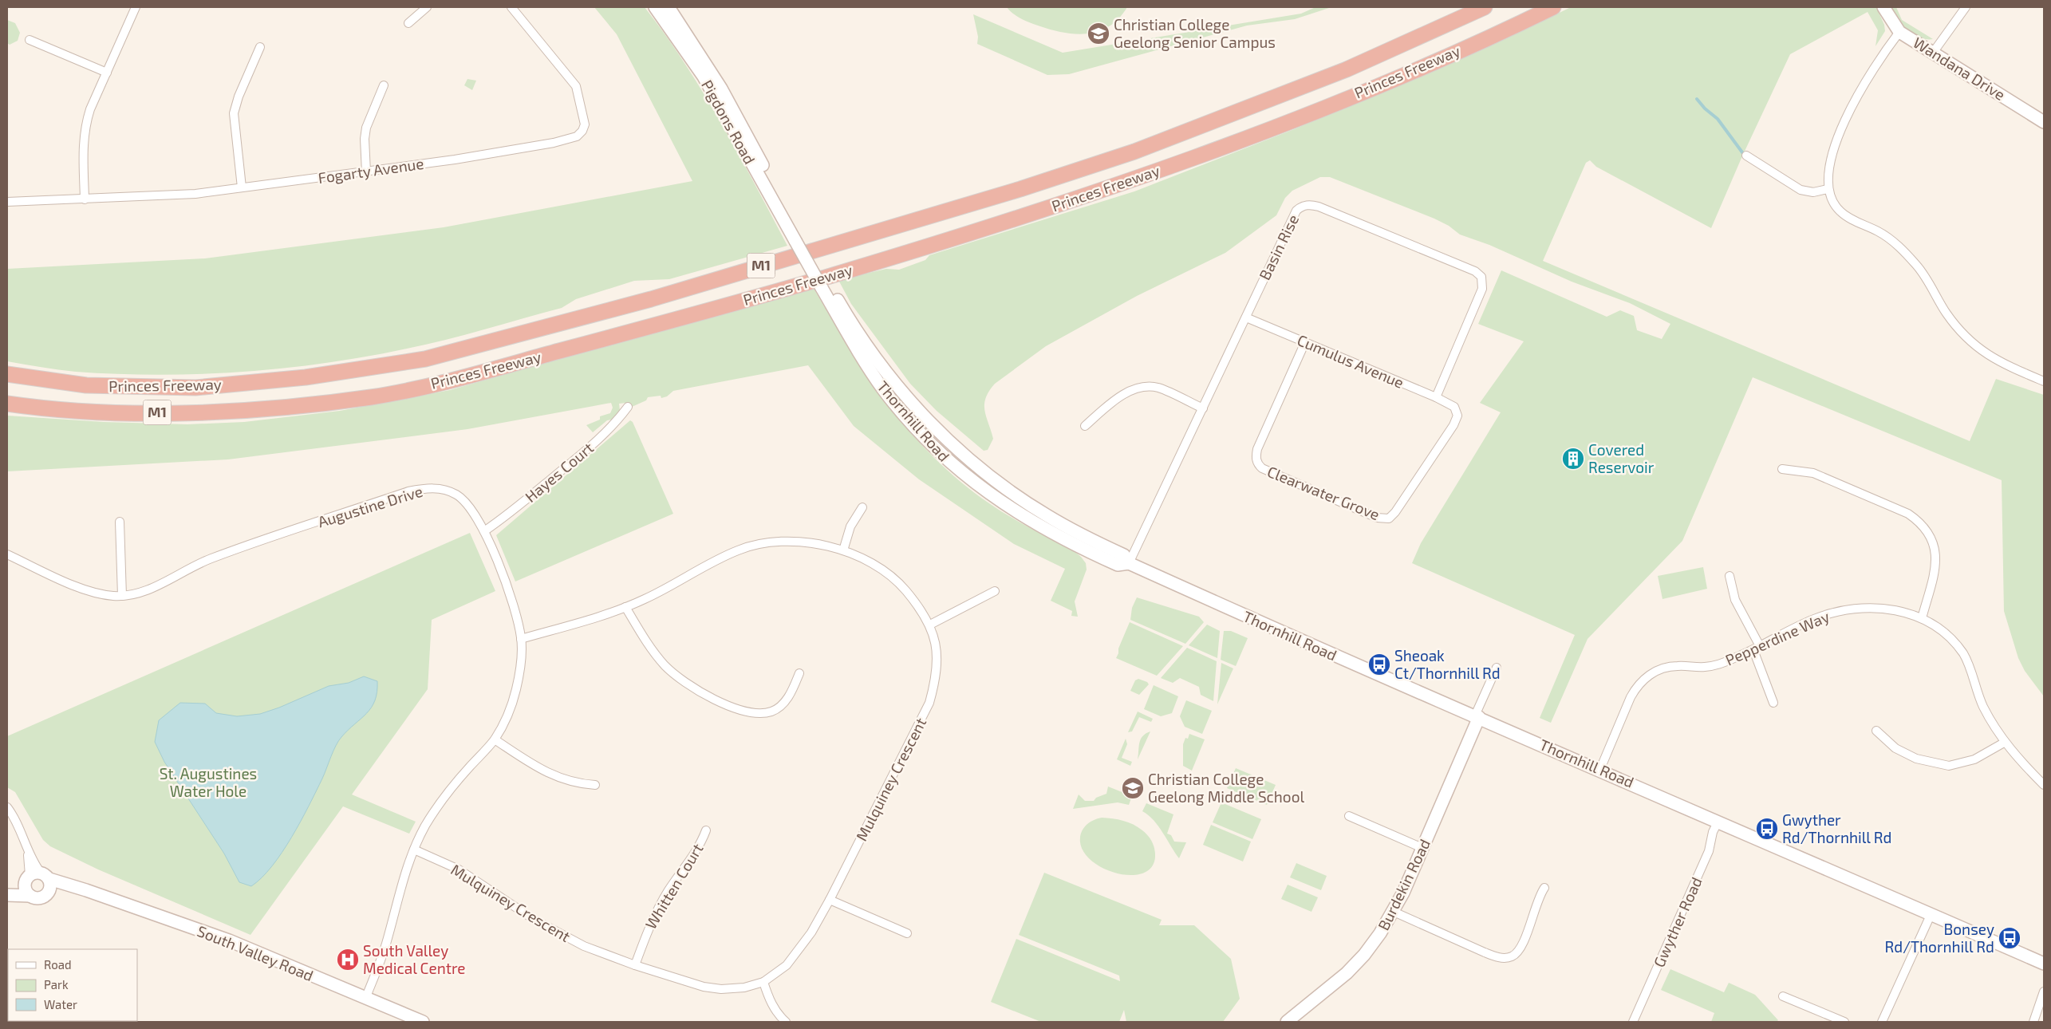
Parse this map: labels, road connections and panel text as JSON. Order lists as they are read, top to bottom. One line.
{"streets":{"highway":["Princes Freeway","M1"],"street":["Wandana Drive","Pigdons Road","Fogarty Avenue","Basin Rise","Cumulus Avenue","Thornhill Road","Hayes Court","Clearwater Grove","Augustine Drive","Pepperdine Way","Mulquiney Crescent","Burdekin Road","Whitten Court","Gwyther Road","South Valley Road"]},"crossings":[["Pigdons Road","Thornhill Road"],["Basin Rise","Cumulus Avenue"],["Basin Rise","Thornhill Road"],["Cumulus Avenue","Clearwater Grove"],["Thornhill Road","Pepperdine Way"],["Thornhill Road","Burdekin Road"],["Thornhill Road","Gwyther Road"],["Hayes Court","Augustine Drive"],["Augustine Drive","Mulquiney Crescent"],["Augustine Drive","South Valley Road"],["Mulquiney Crescent","Whitten Court"]],"parks":["St. Augustines Water Hole"],"places":{"school or university":["Christian College Geelong Senior Campus","Christian College Geelong Middle School"],"building":["Covered Reservoir"],"bus stop":["Sheoak Ct/Thornhill Rd","Gwyther Rd/Thornhill Rd","Bonsey Rd/Thornhill Rd"],"hospital":["South Valley Medical Centre"]},"legend":["Road","Park","Water"]}
